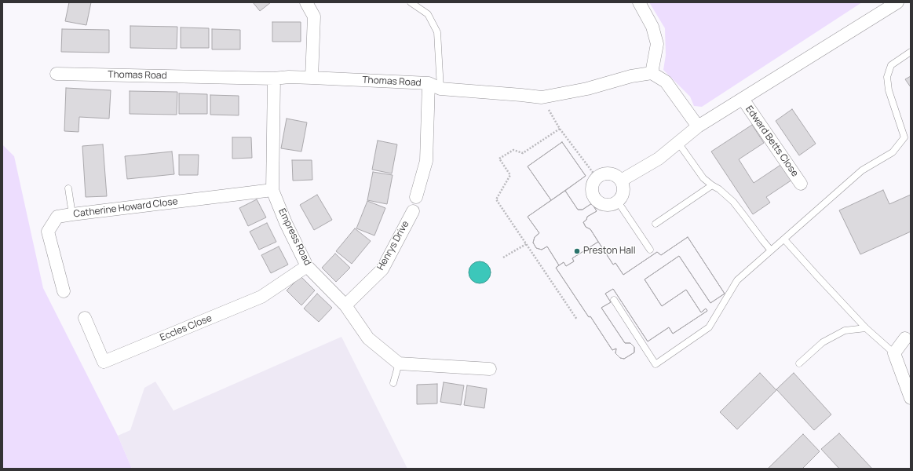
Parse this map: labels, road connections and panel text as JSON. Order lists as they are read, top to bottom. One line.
{"streets":{"street":["Thomas Road","Edward Betts Close","Catherine Howard Close","Empress Road","Henrys Drive","Eccles Close"]},"crossings":[["Thomas Road","Empress Road"],["Catherine Howard Close","Empress Road"],["Empress Road","Henrys Drive"],["Empress Road","Eccles Close"]],"places":["Preston Hall"]}
